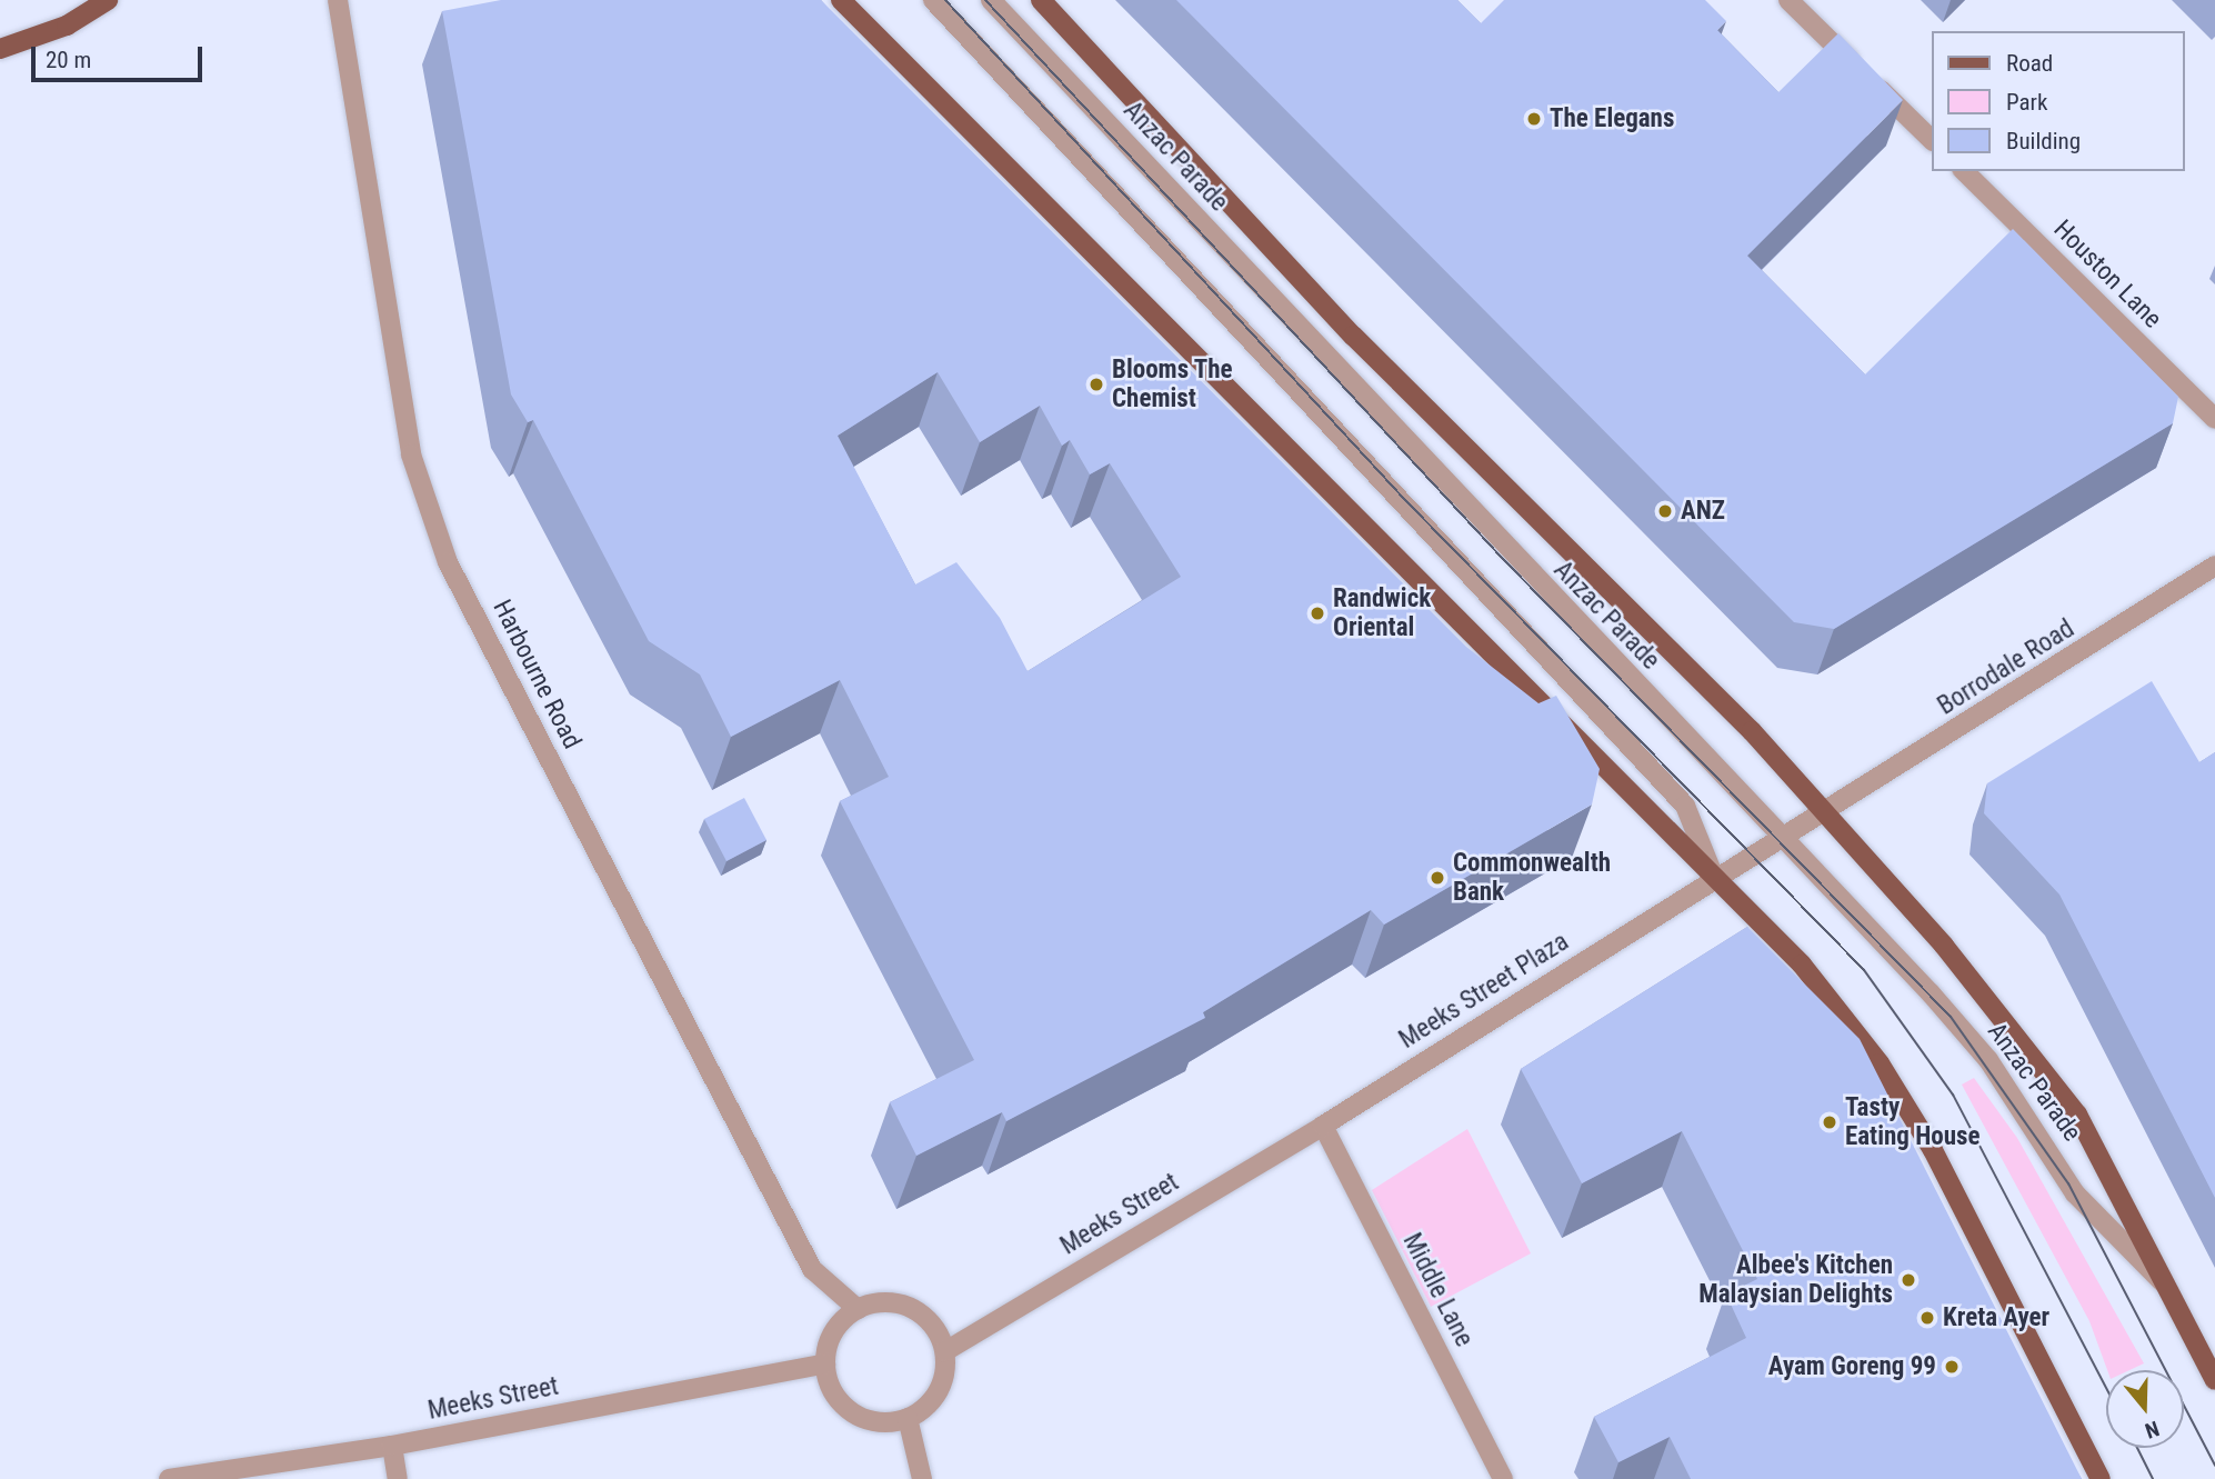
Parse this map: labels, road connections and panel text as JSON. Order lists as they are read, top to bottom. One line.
{"streets":{"main road":["Anzac Parade"],"street":["Houston Lane","Borrodale Road","Harbourne Road","Meeks Street Plaza","Meeks Street","Middle Lane"]},"crossings":[["Anzac Parade","Borrodale Road"],["Anzac Parade","Meeks Street Plaza"],["Borrodale Road","Meeks Street Plaza"],["Harbourne Road","Meeks Street"],["Meeks Street Plaza","Meeks Street"],["Meeks Street Plaza","Middle Lane"],["Meeks Street","Middle Lane"]],"places":["The Elegans","Blooms The Chemist","ANZ","Randwick Oriental","Commonwealth Bank","Tasty Eating House","Albee's Kitchen Malaysian Delights","Kreta Ayer","Ayam Goreng 99"],"legend":["Road","Park","Building"],"scale_bar":"20 m","north":"bottom"}
